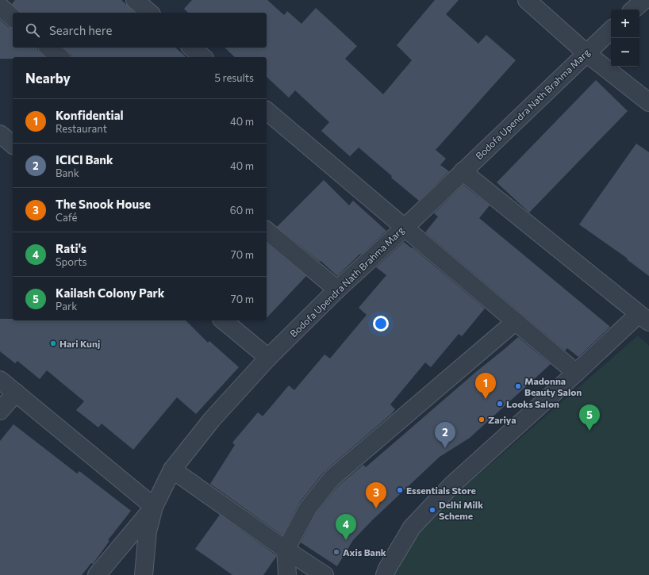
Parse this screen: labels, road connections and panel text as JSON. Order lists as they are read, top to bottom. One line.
{"streets":{"street":["Bodofa Upendra Nath Brahma Marg"]},"places":["Hari Kunj","Madonna Beauty Salon","Looks Salon","Zariya","Essentials Store","Delhi Milk Scheme","Axis Bank"],"page":{"map_buttons":["+","−"],"search":"Search here","heading":["Nearby","5 results"],"list":[{"mark":"1","name":"Konfidential","note":"Restaurant","value":"40 m"},{"mark":"2","name":"ICICI Bank","note":"Bank","value":"40 m"},{"mark":"3","name":"The Snook House","note":"Café","value":"60 m"},{"mark":"4","name":"Rati's","note":"Sports","value":"70 m"},{"mark":"5","name":"Kailash Colony Park","note":"Park","value":"70 m"}],"pins":["1","5","2","3","4"]}}
